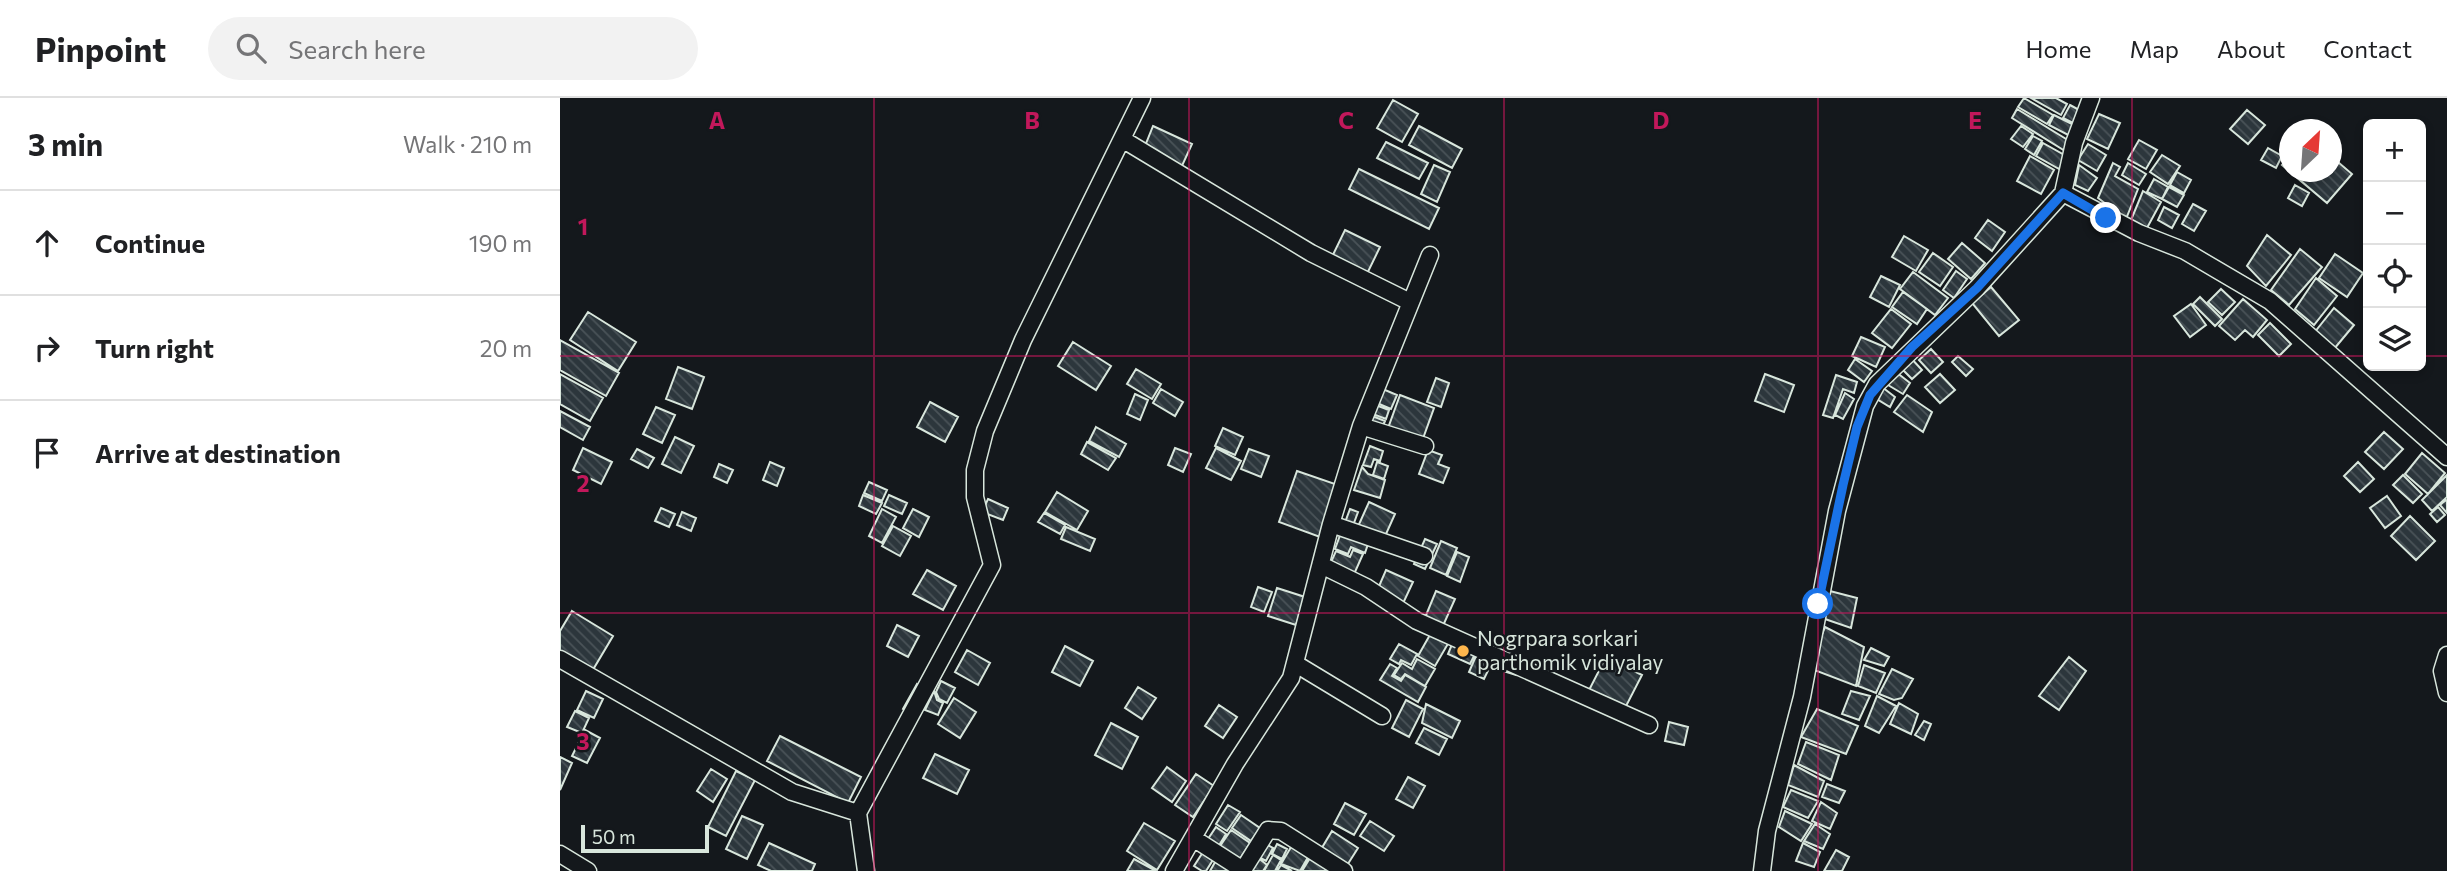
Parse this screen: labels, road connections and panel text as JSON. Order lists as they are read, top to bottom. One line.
{"places":["Nogrpara sorkari parthomik vidiyalay"],"scale_bar":"50 m","north":"top right","page":{"header":"Pinpoint","search":"Search here","nav":["Home","Map","About","Contact"],"heading":["3 min","Walk · 210 m"],"map_buttons":["+","−"],"list":[["Continue","190 m"],["Turn right","20 m"],"Arrive at destination"],"scale":"50 m"},"grid":{"columns":["A","B","C","D","E"],"rows":["1","2","3"]}}
